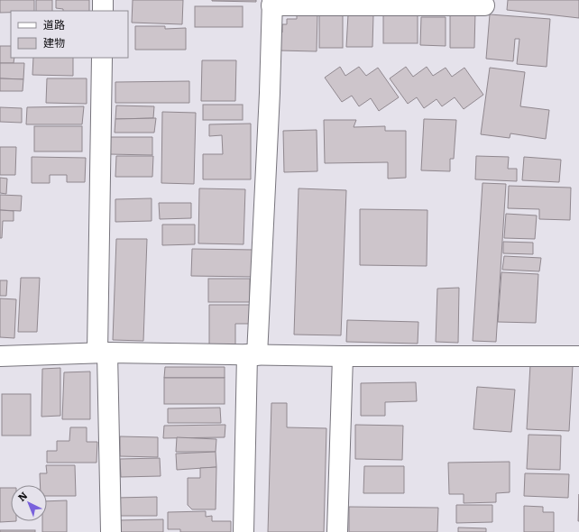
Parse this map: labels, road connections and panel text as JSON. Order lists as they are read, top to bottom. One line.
{"legend":["道路","建物"],"north":"top left"}
